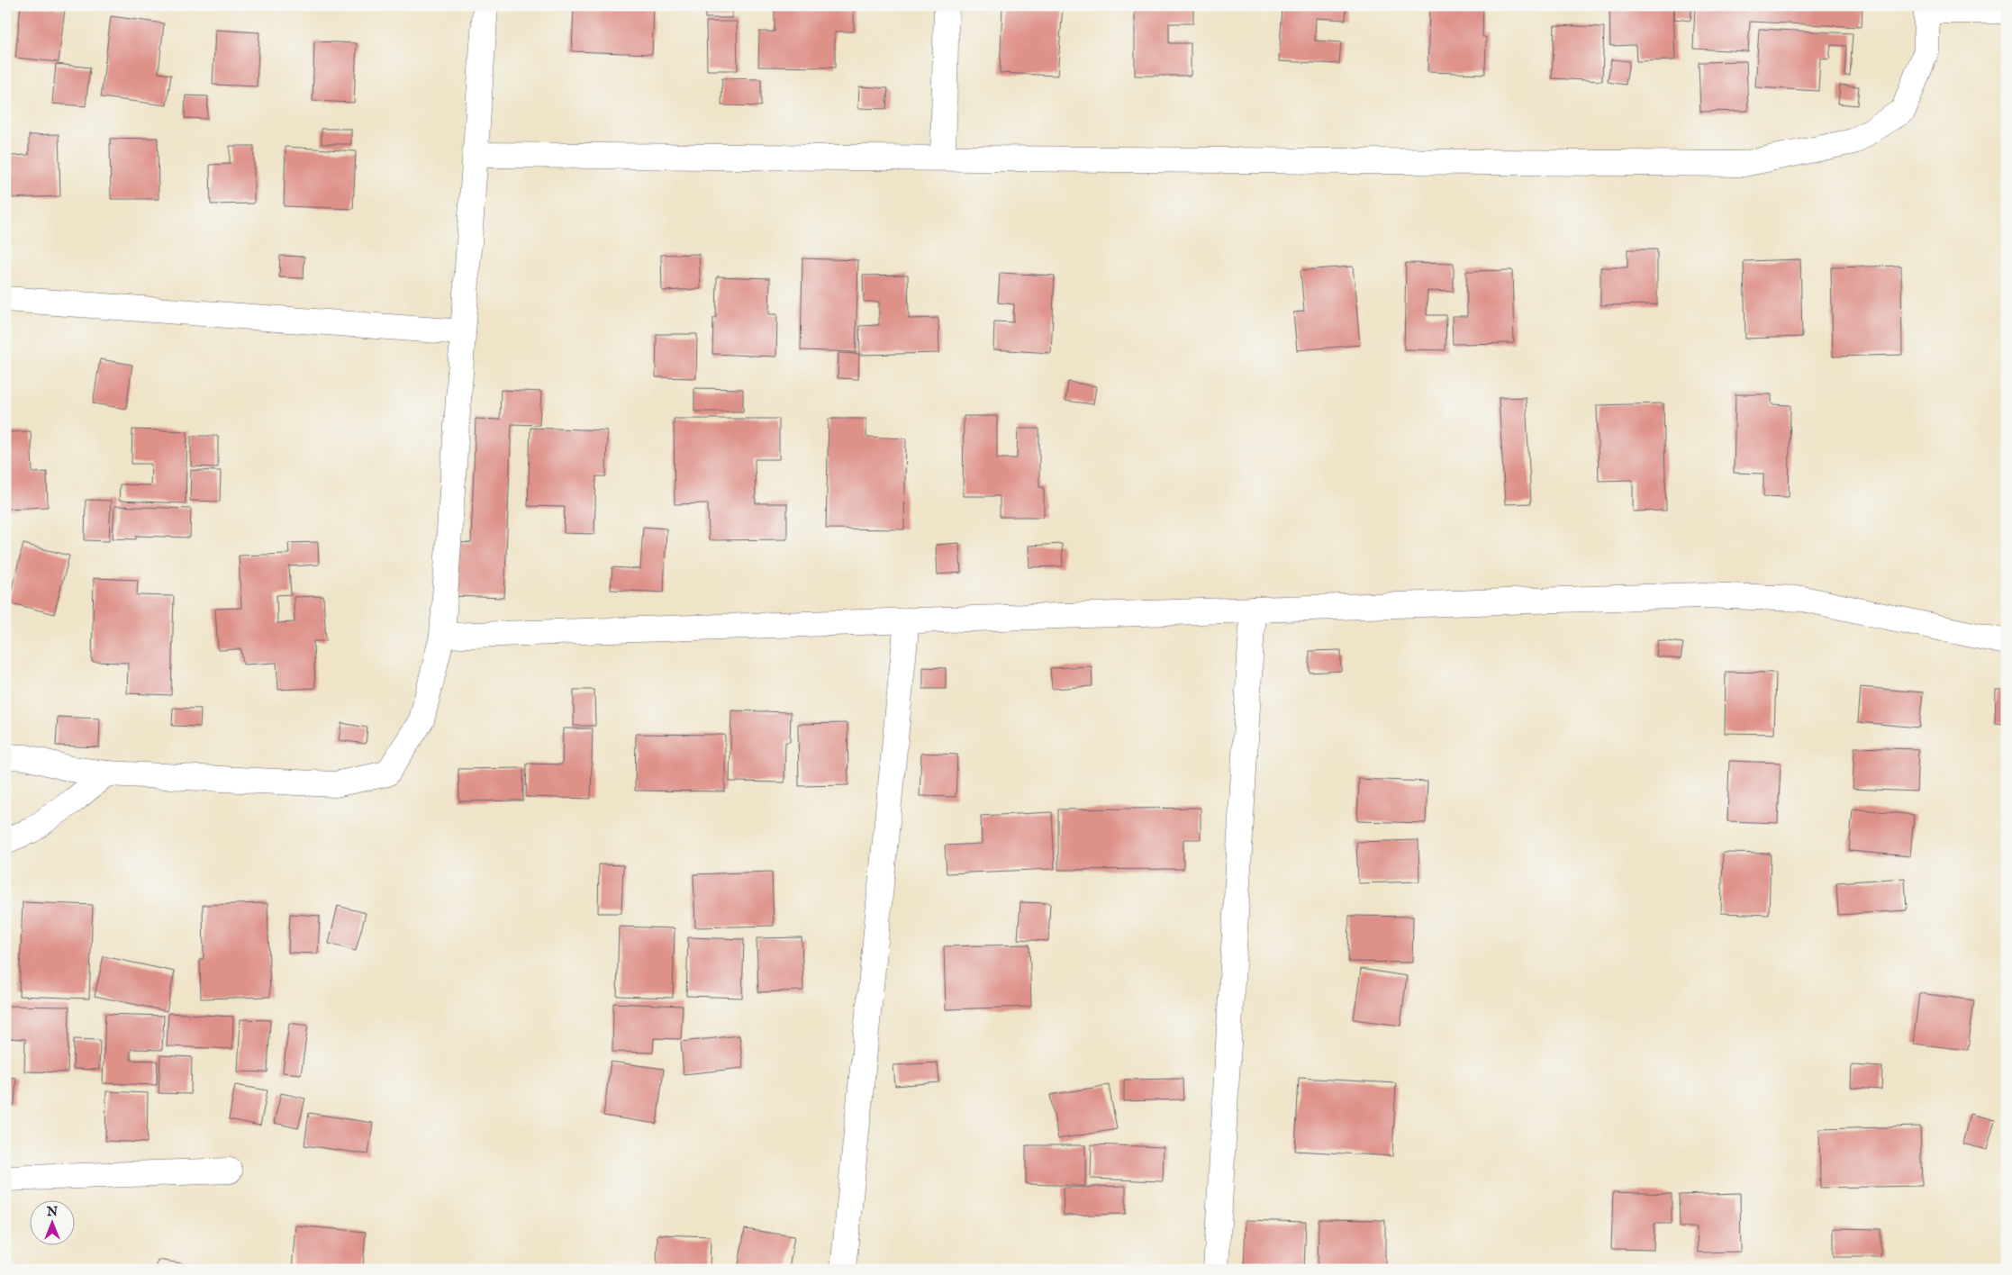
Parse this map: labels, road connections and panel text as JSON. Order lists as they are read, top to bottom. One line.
{"north":"top"}
